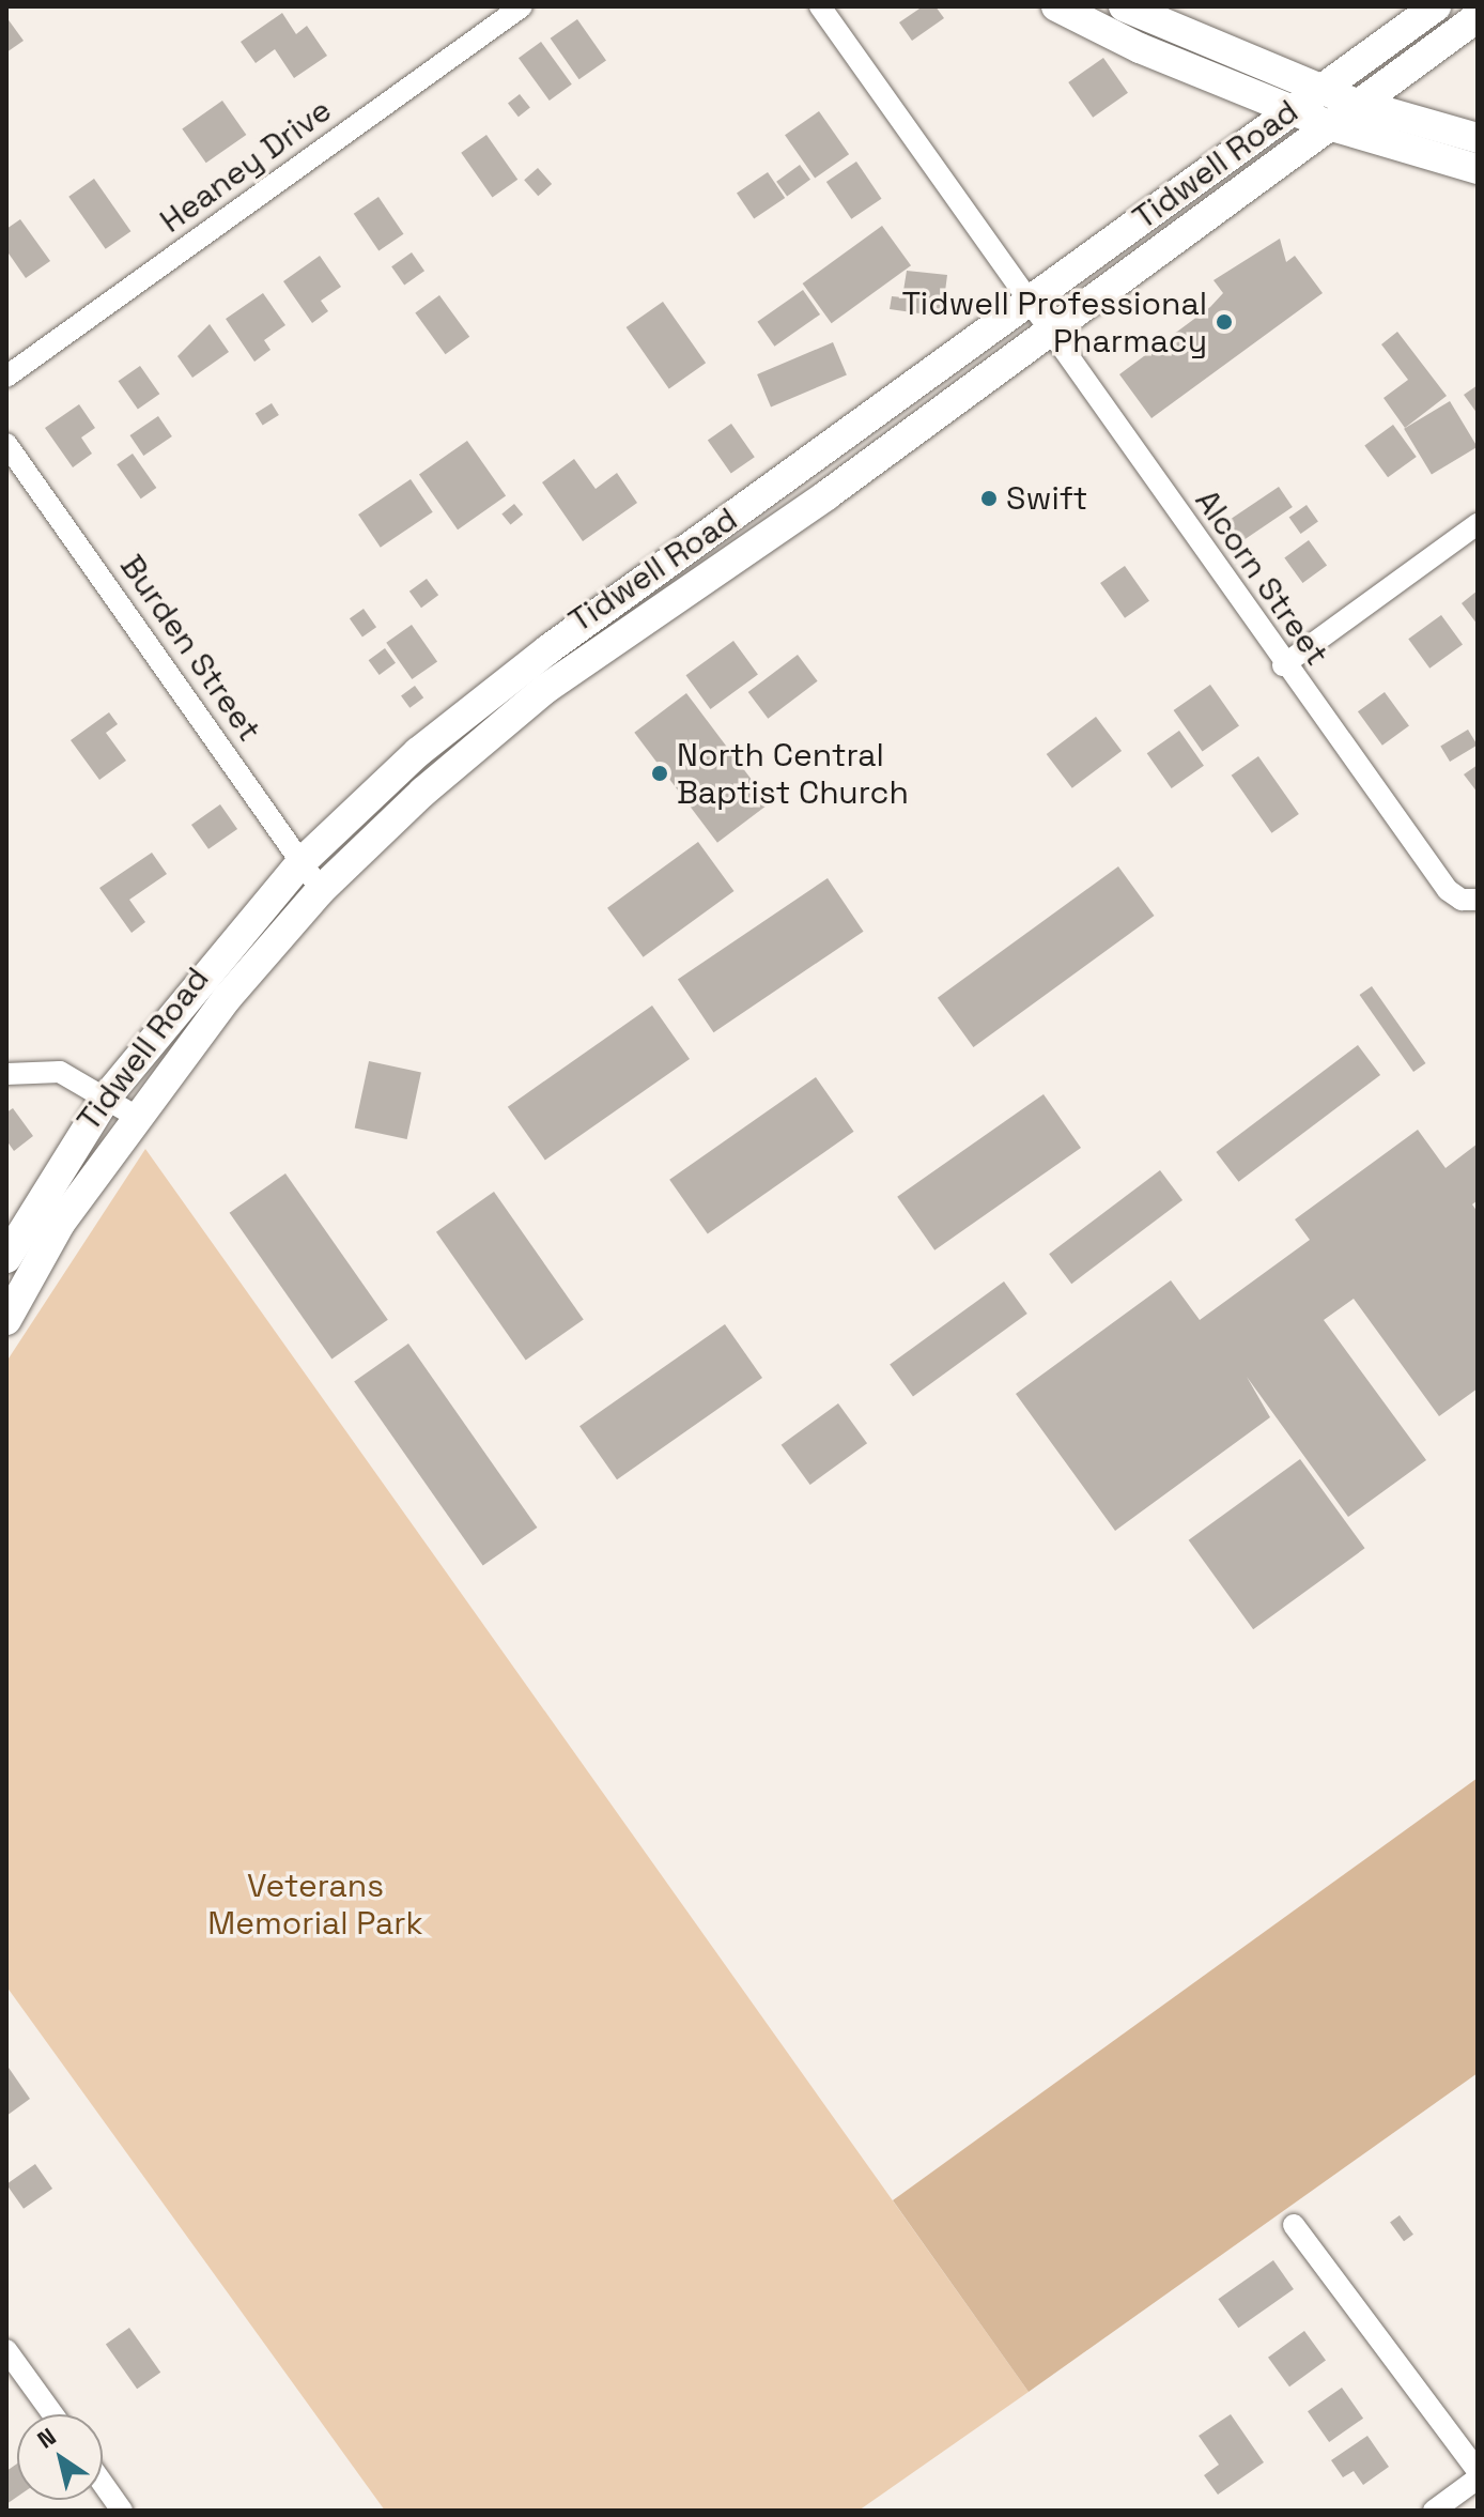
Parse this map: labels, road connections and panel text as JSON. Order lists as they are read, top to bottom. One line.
{"streets":{"main road":["Tidwell Road"],"street":["Heaney Drive","Alcorn Street","Burden Street"]},"crossings":[["Tidwell Road","Alcorn Street"],["Tidwell Road","Burden Street"]],"parks":["Veterans Memorial Park"],"places":["Tidwell Professional Pharmacy","Swift","North Central Baptist Church"],"north":"top left"}
